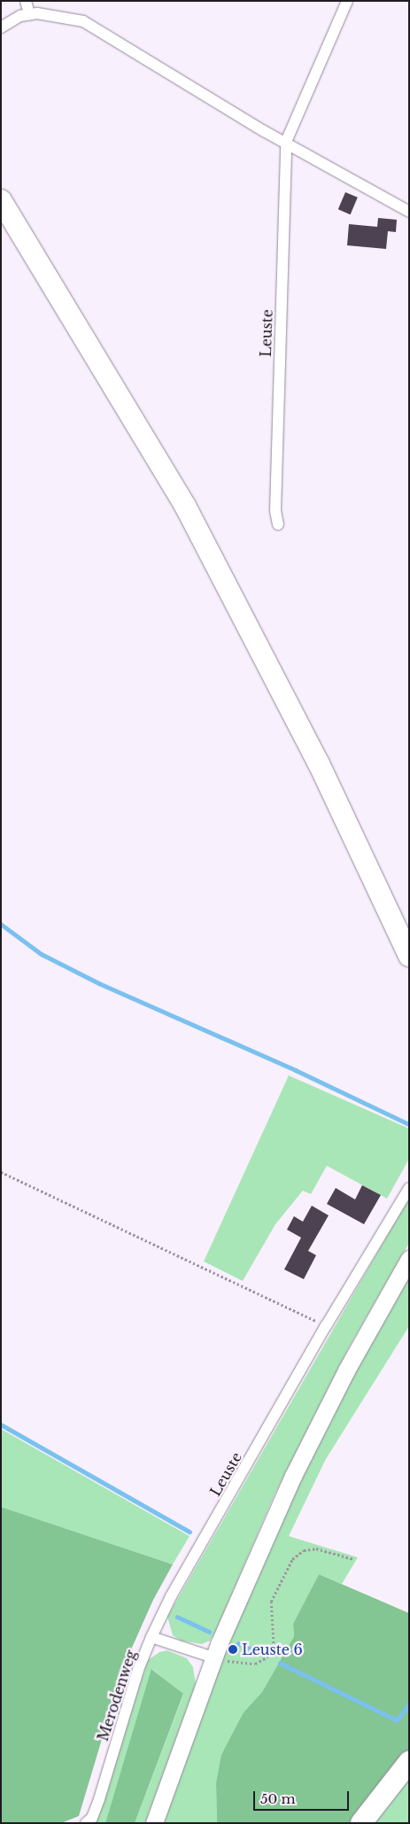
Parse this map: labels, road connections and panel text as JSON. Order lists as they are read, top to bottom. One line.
{"streets":{"street":["Leuste","Merodenweg"]},"crossings":[["Leuste","Merodenweg"]],"places":["Leuste 6"],"scale_bar":"50 m"}
